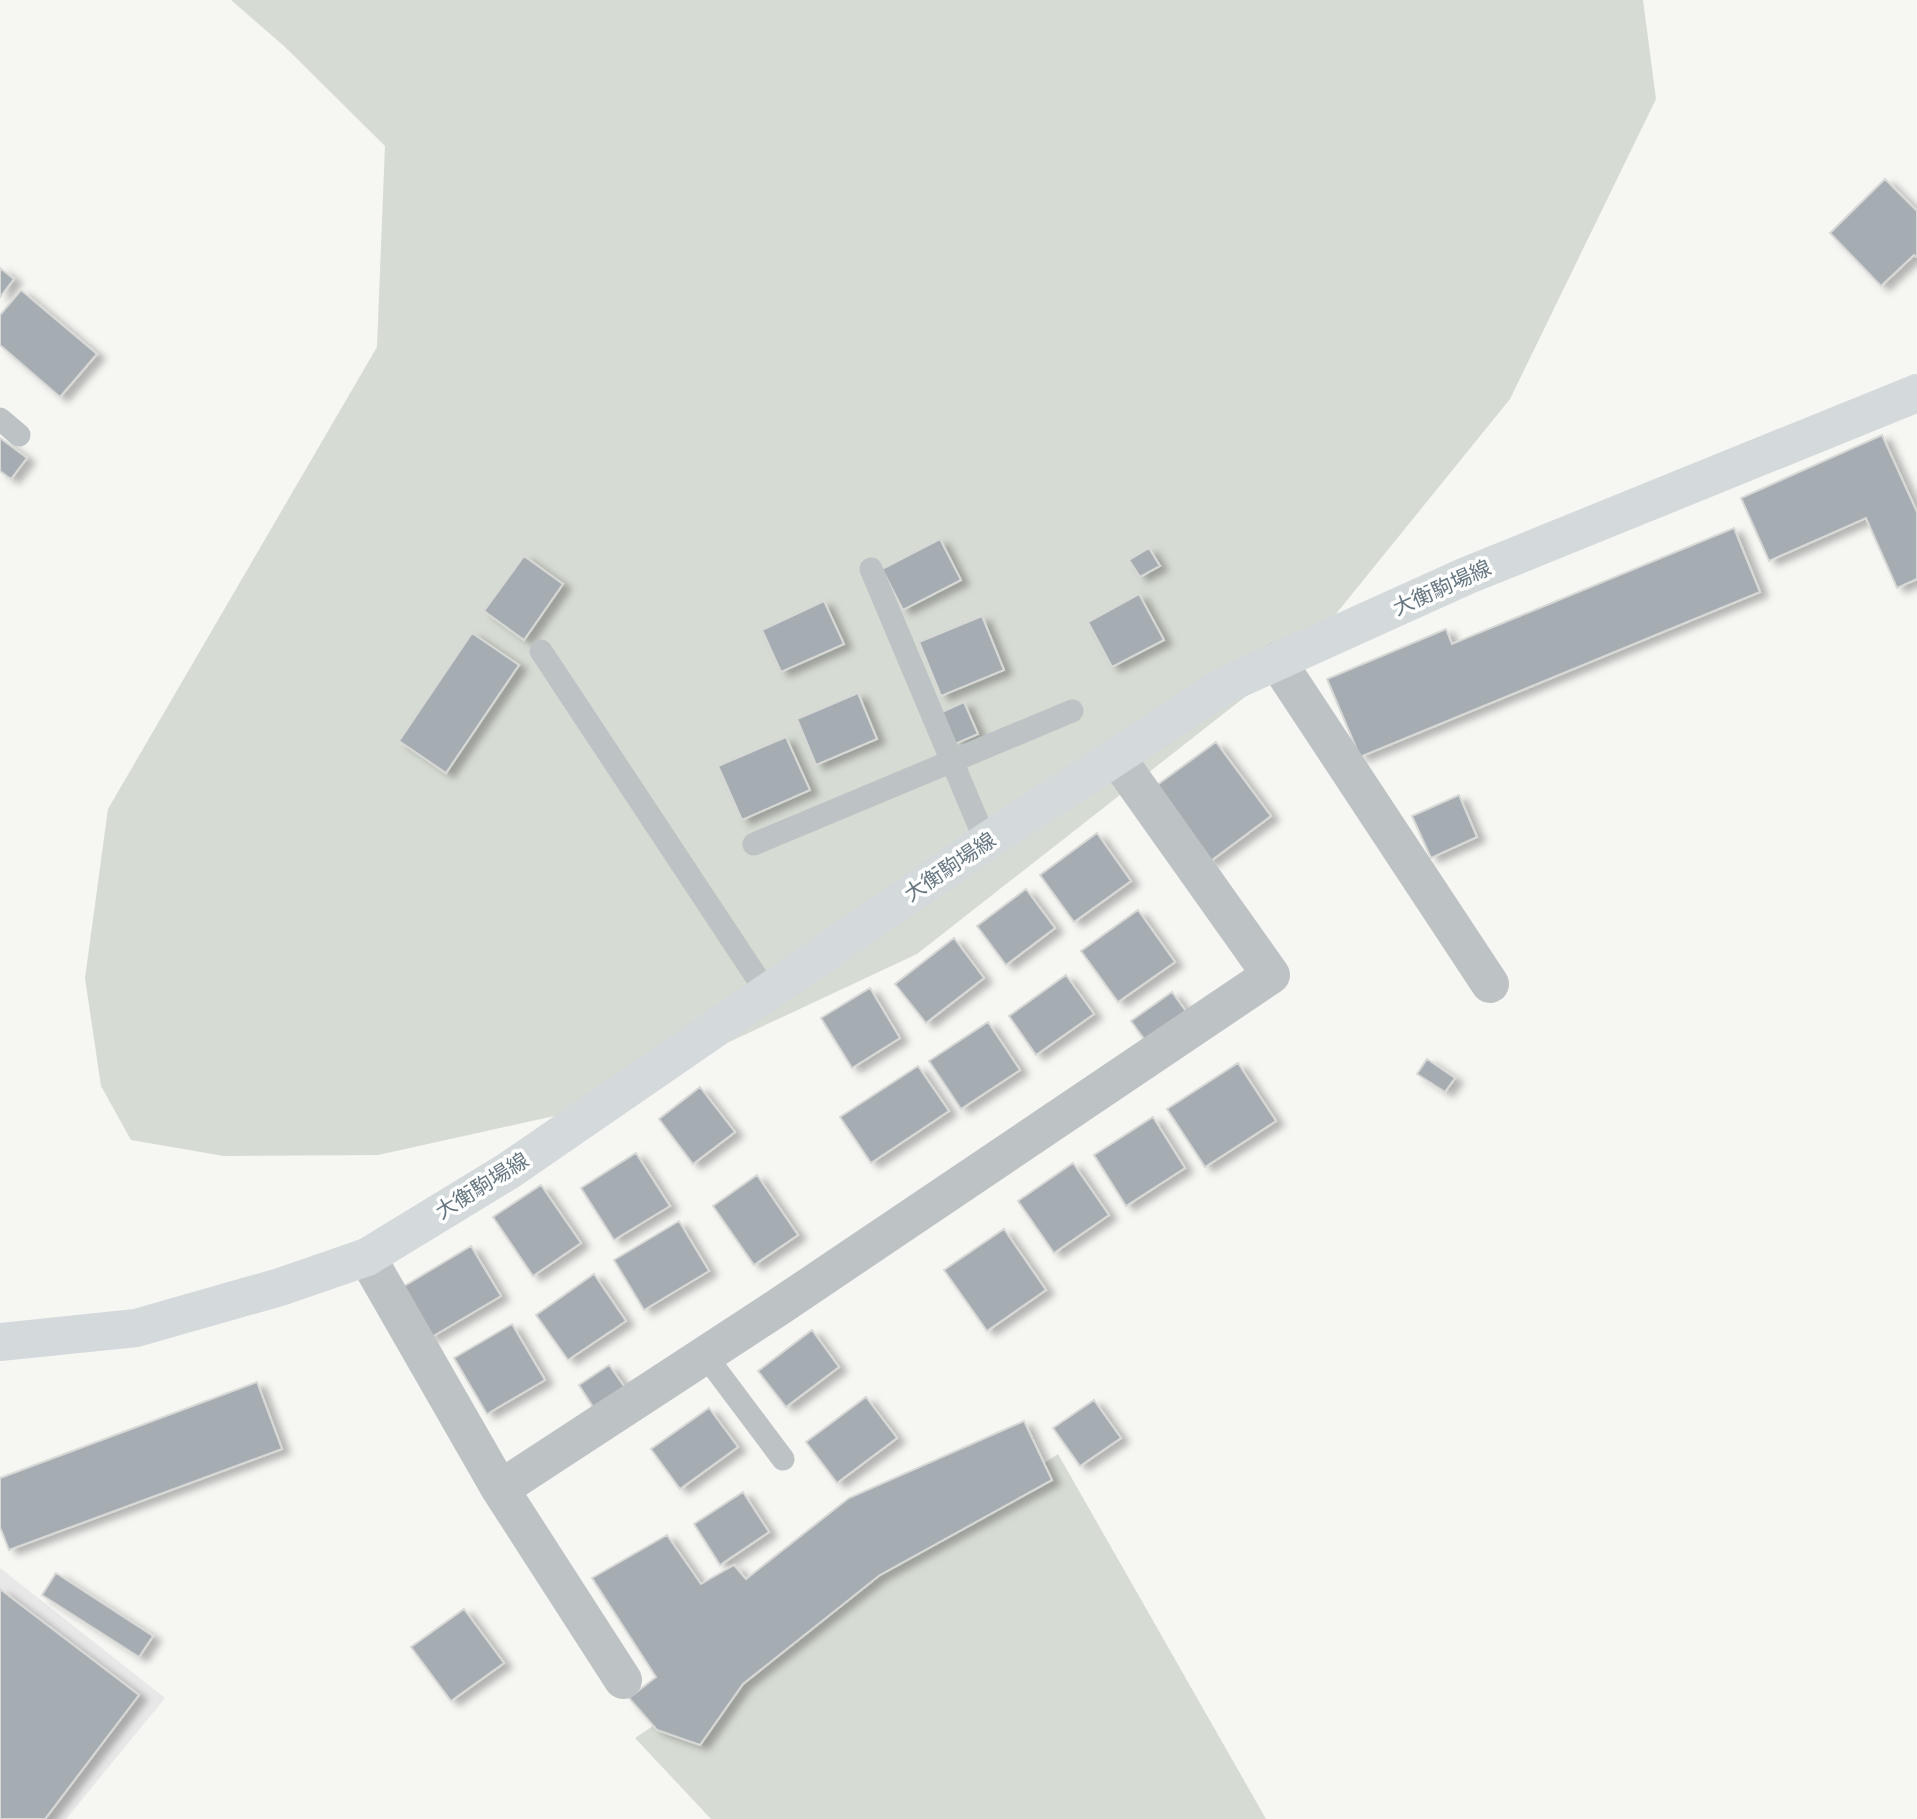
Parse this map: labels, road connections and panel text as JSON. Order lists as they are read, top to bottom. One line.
{"streets":{"main road":["大衡駒場線"]}}
